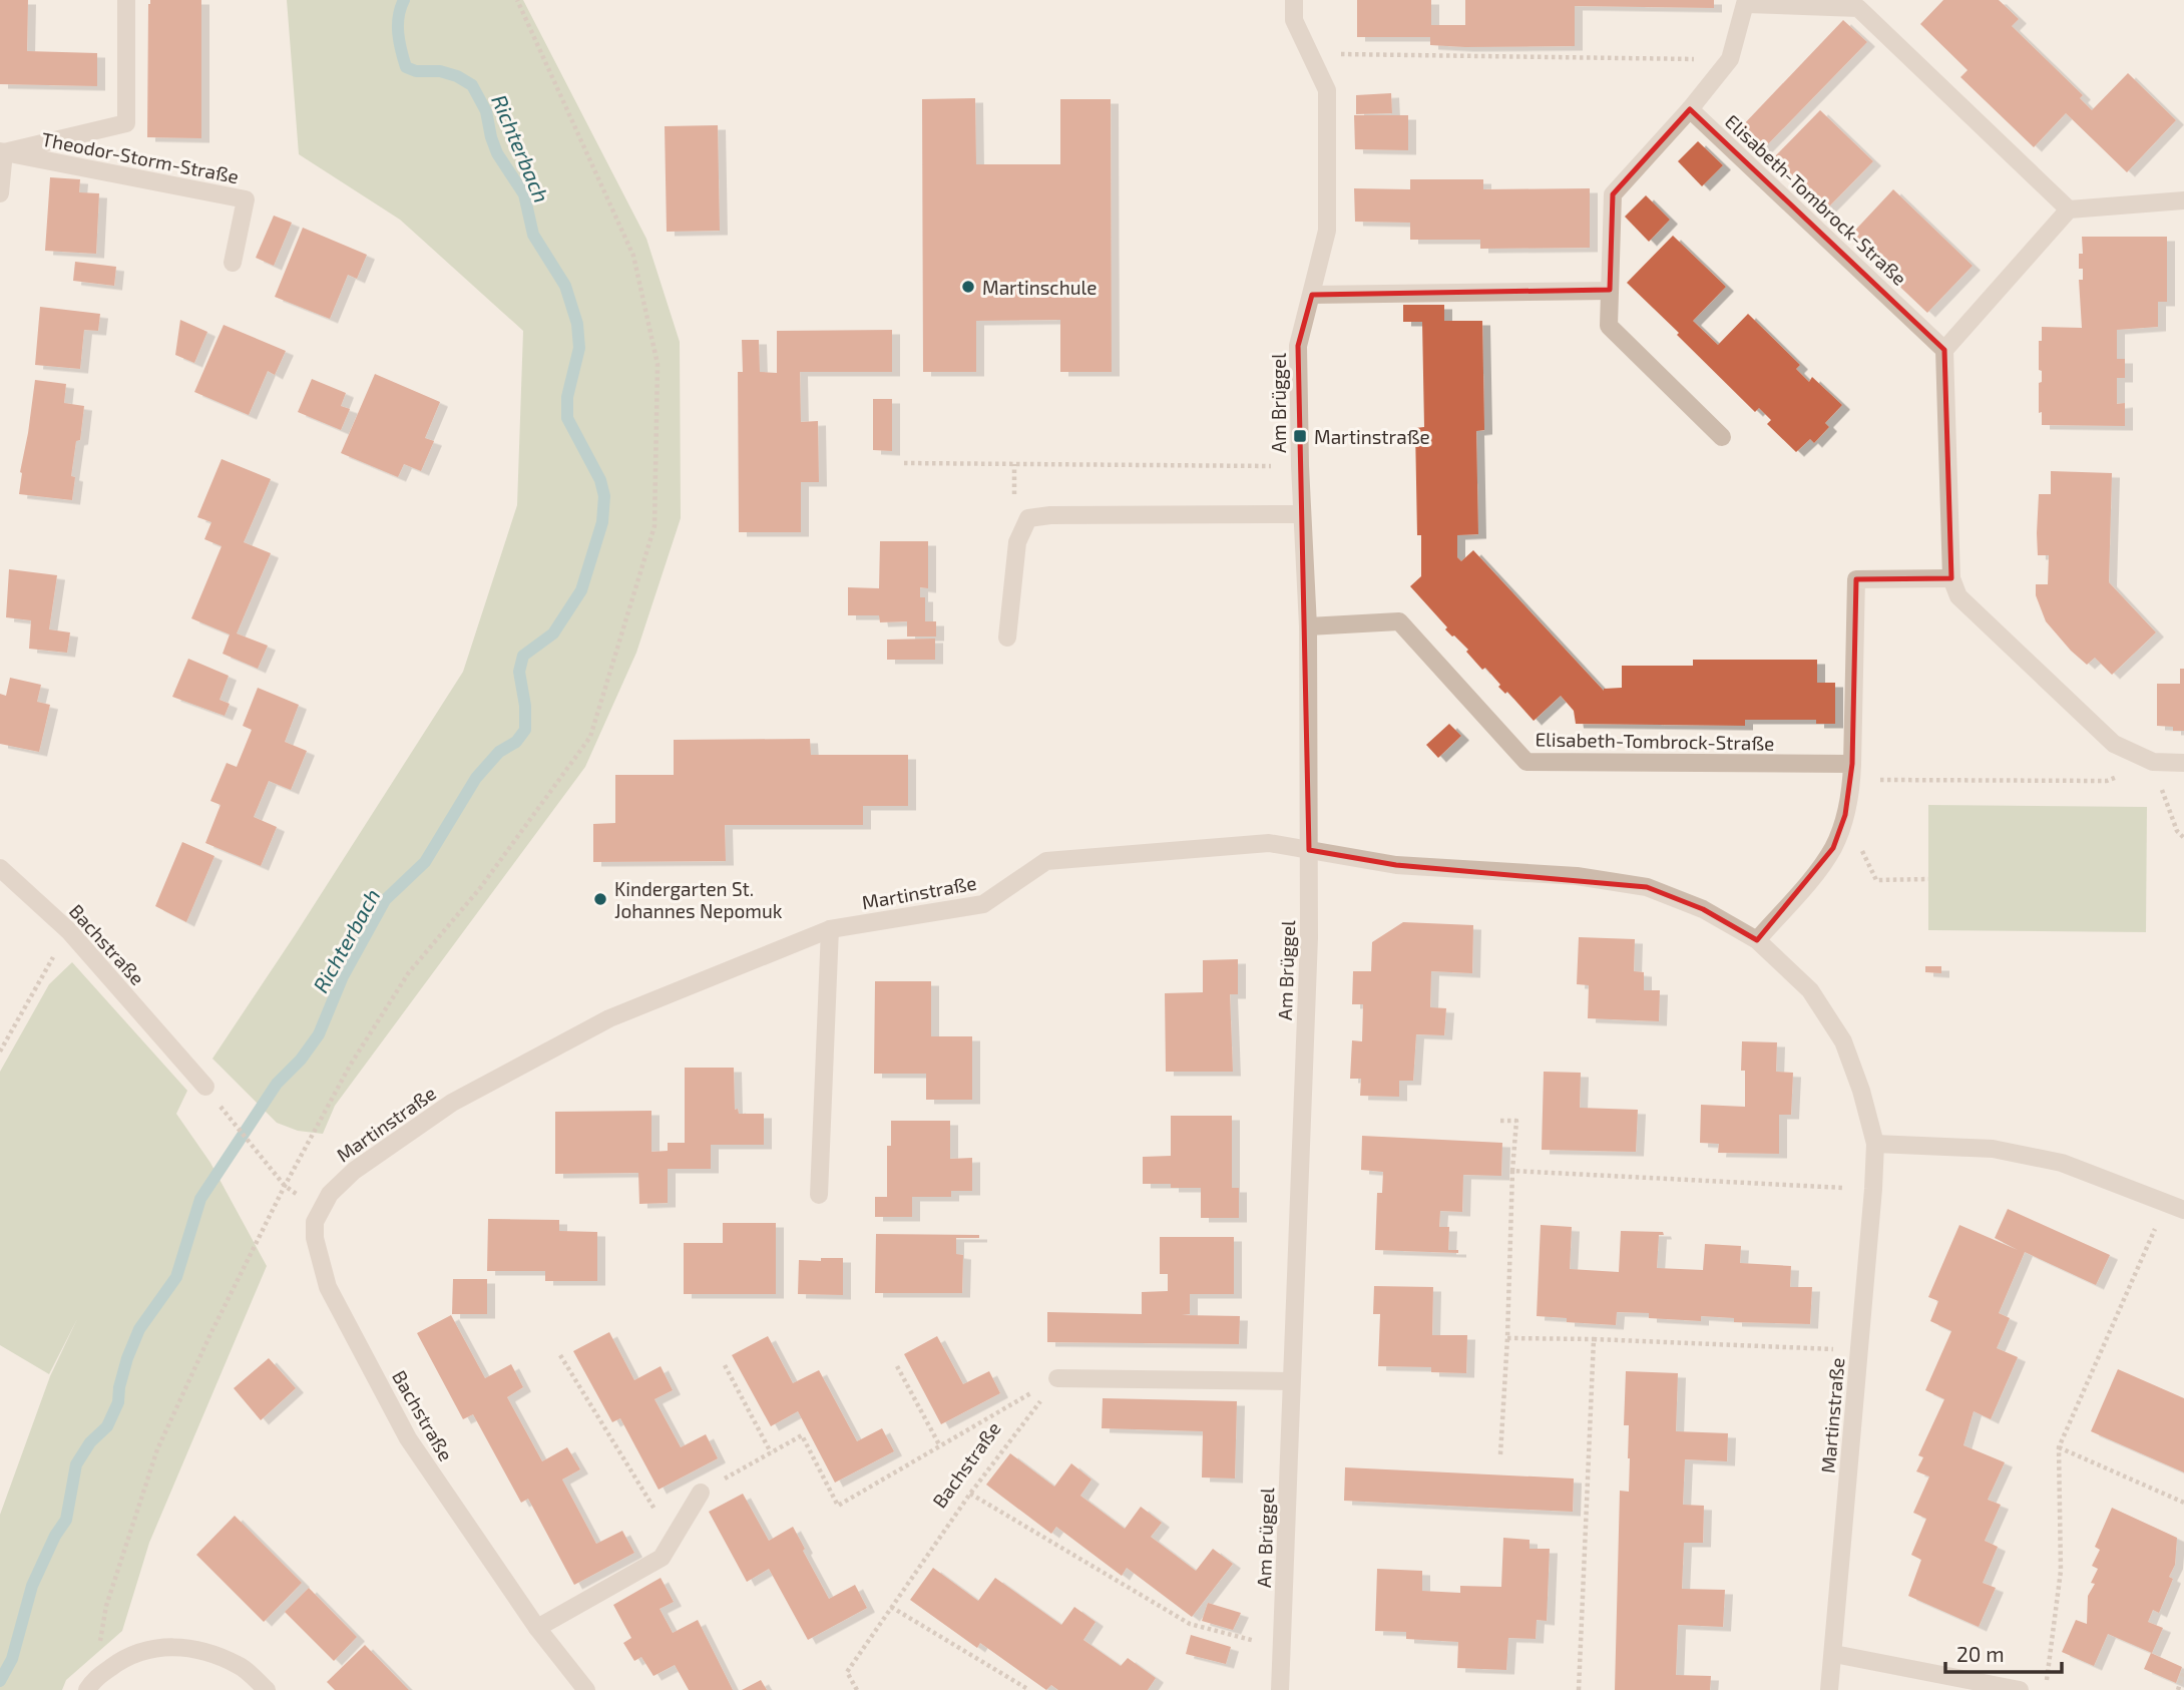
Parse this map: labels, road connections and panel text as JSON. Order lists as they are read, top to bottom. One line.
{"streets":{"street":["Theodor-Storm-Straße","Elisabeth-Tombrock-Straße","Am Brüggel","Martinstraße","Bachstraße"]},"crossings":[["Elisabeth-Tombrock-Straße","Am Brüggel"],["Am Brüggel","Martinstraße"],["Martinstraße","Bachstraße"]],"water":["Richterbach"],"places":{"other":["Martinschule","Kindergarten St. Johannes Nepomuk"],"transit":["Martinstraße"]},"scale_bar":"20 m"}
